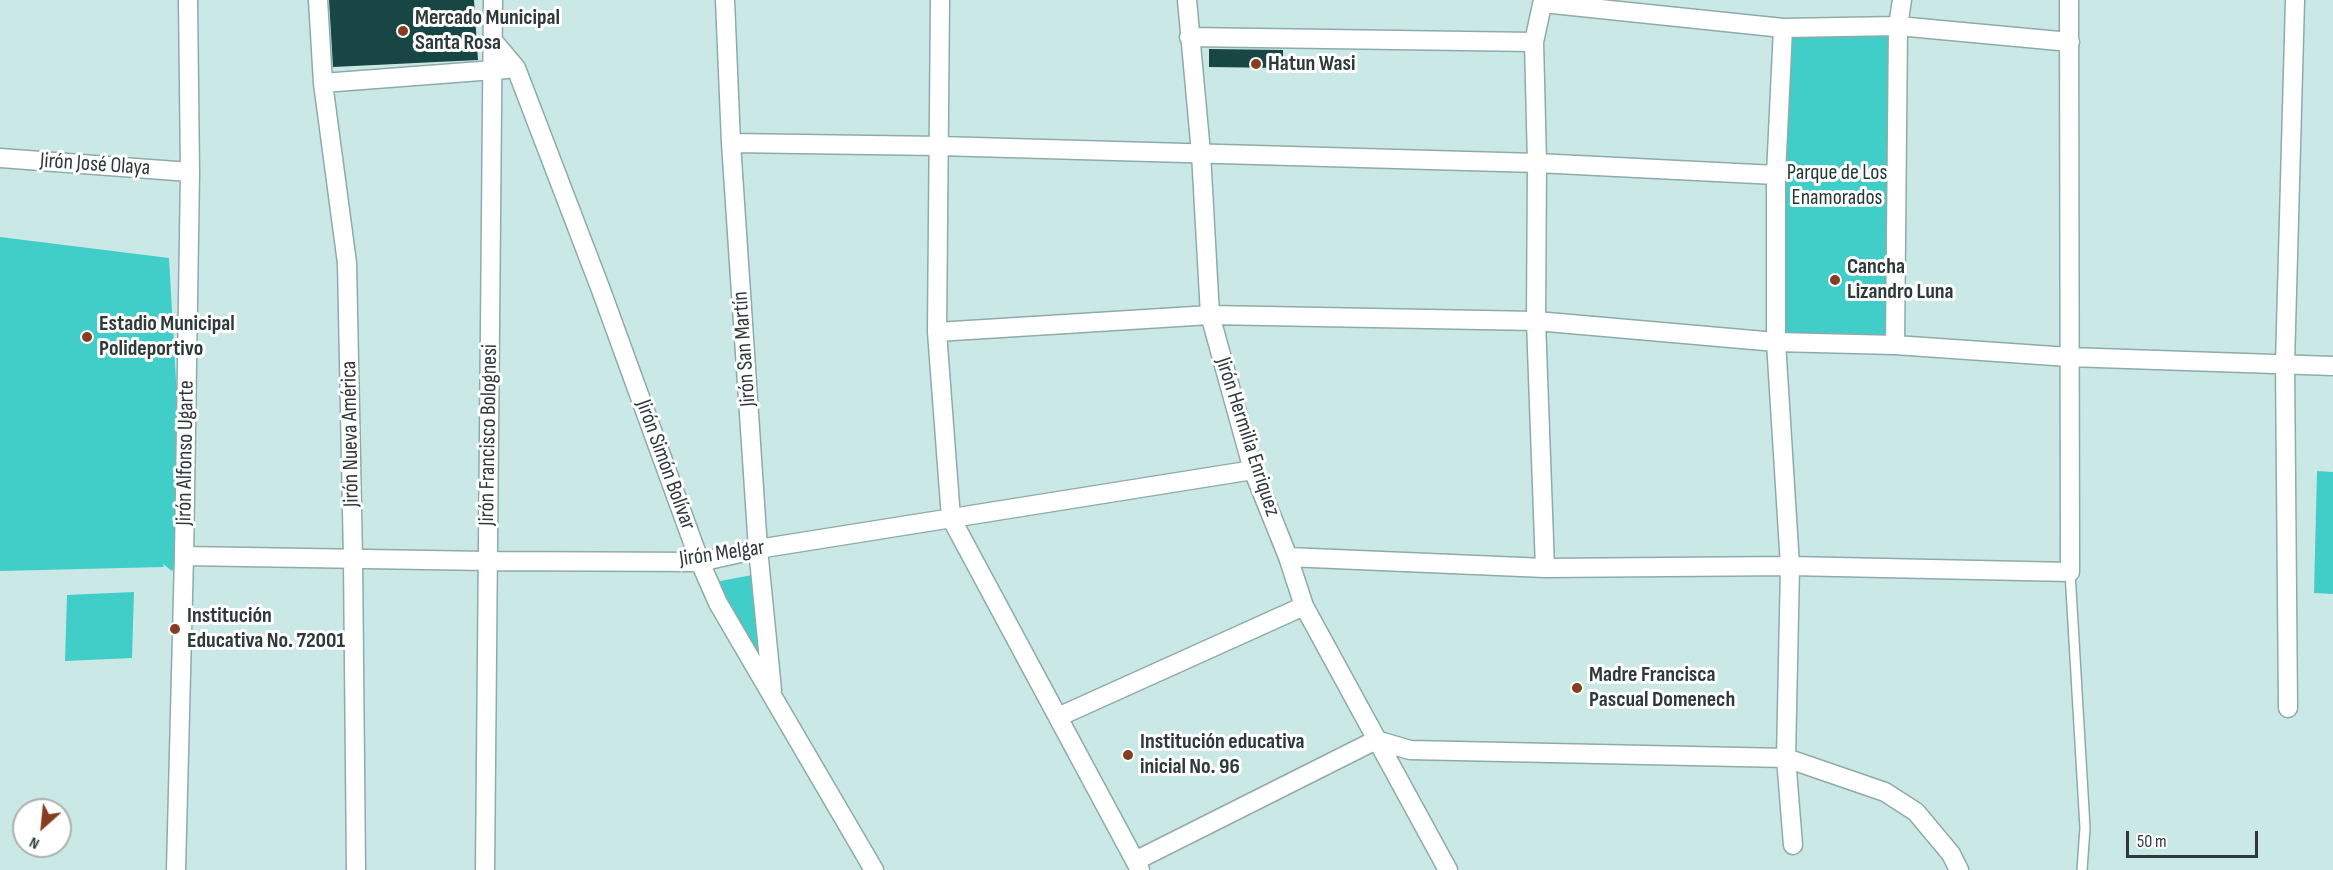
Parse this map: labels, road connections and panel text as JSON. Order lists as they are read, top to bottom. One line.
{"streets":{"street":["Jirón José Olaya","Jirón San Martín","Jirón Nueva América","Jirón Francisco Bolognesi","Jirón Hermilia Enriquez","Jirón Alfonso Ugarte","Jirón Simón Bolívar","Jirón Melgar"]},"crossings":[["Jirón José Olaya","Jirón Alfonso Ugarte"],["Jirón San Martín","Jirón Simón Bolívar"],["Jirón San Martín","Jirón Melgar"],["Jirón Nueva América","Jirón Melgar"],["Jirón Francisco Bolognesi","Jirón Simón Bolívar"],["Jirón Francisco Bolognesi","Jirón Melgar"],["Jirón Hermilia Enriquez","Jirón Melgar"],["Jirón Alfonso Ugarte","Jirón Melgar"],["Jirón Simón Bolívar","Jirón Melgar"]],"parks":["Parque de Los Enamorados"],"places":["Mercado Municipal Santa Rosa","Hatun Wasi","Cancha Lizandro Luna","Estadio Municipal Polideportivo","Institución Educativa No. 72001","Madre Francisca Pascual Domenech","Institución educativa inicial No. 96"],"scale_bar":"50 m","north":"bottom left"}
